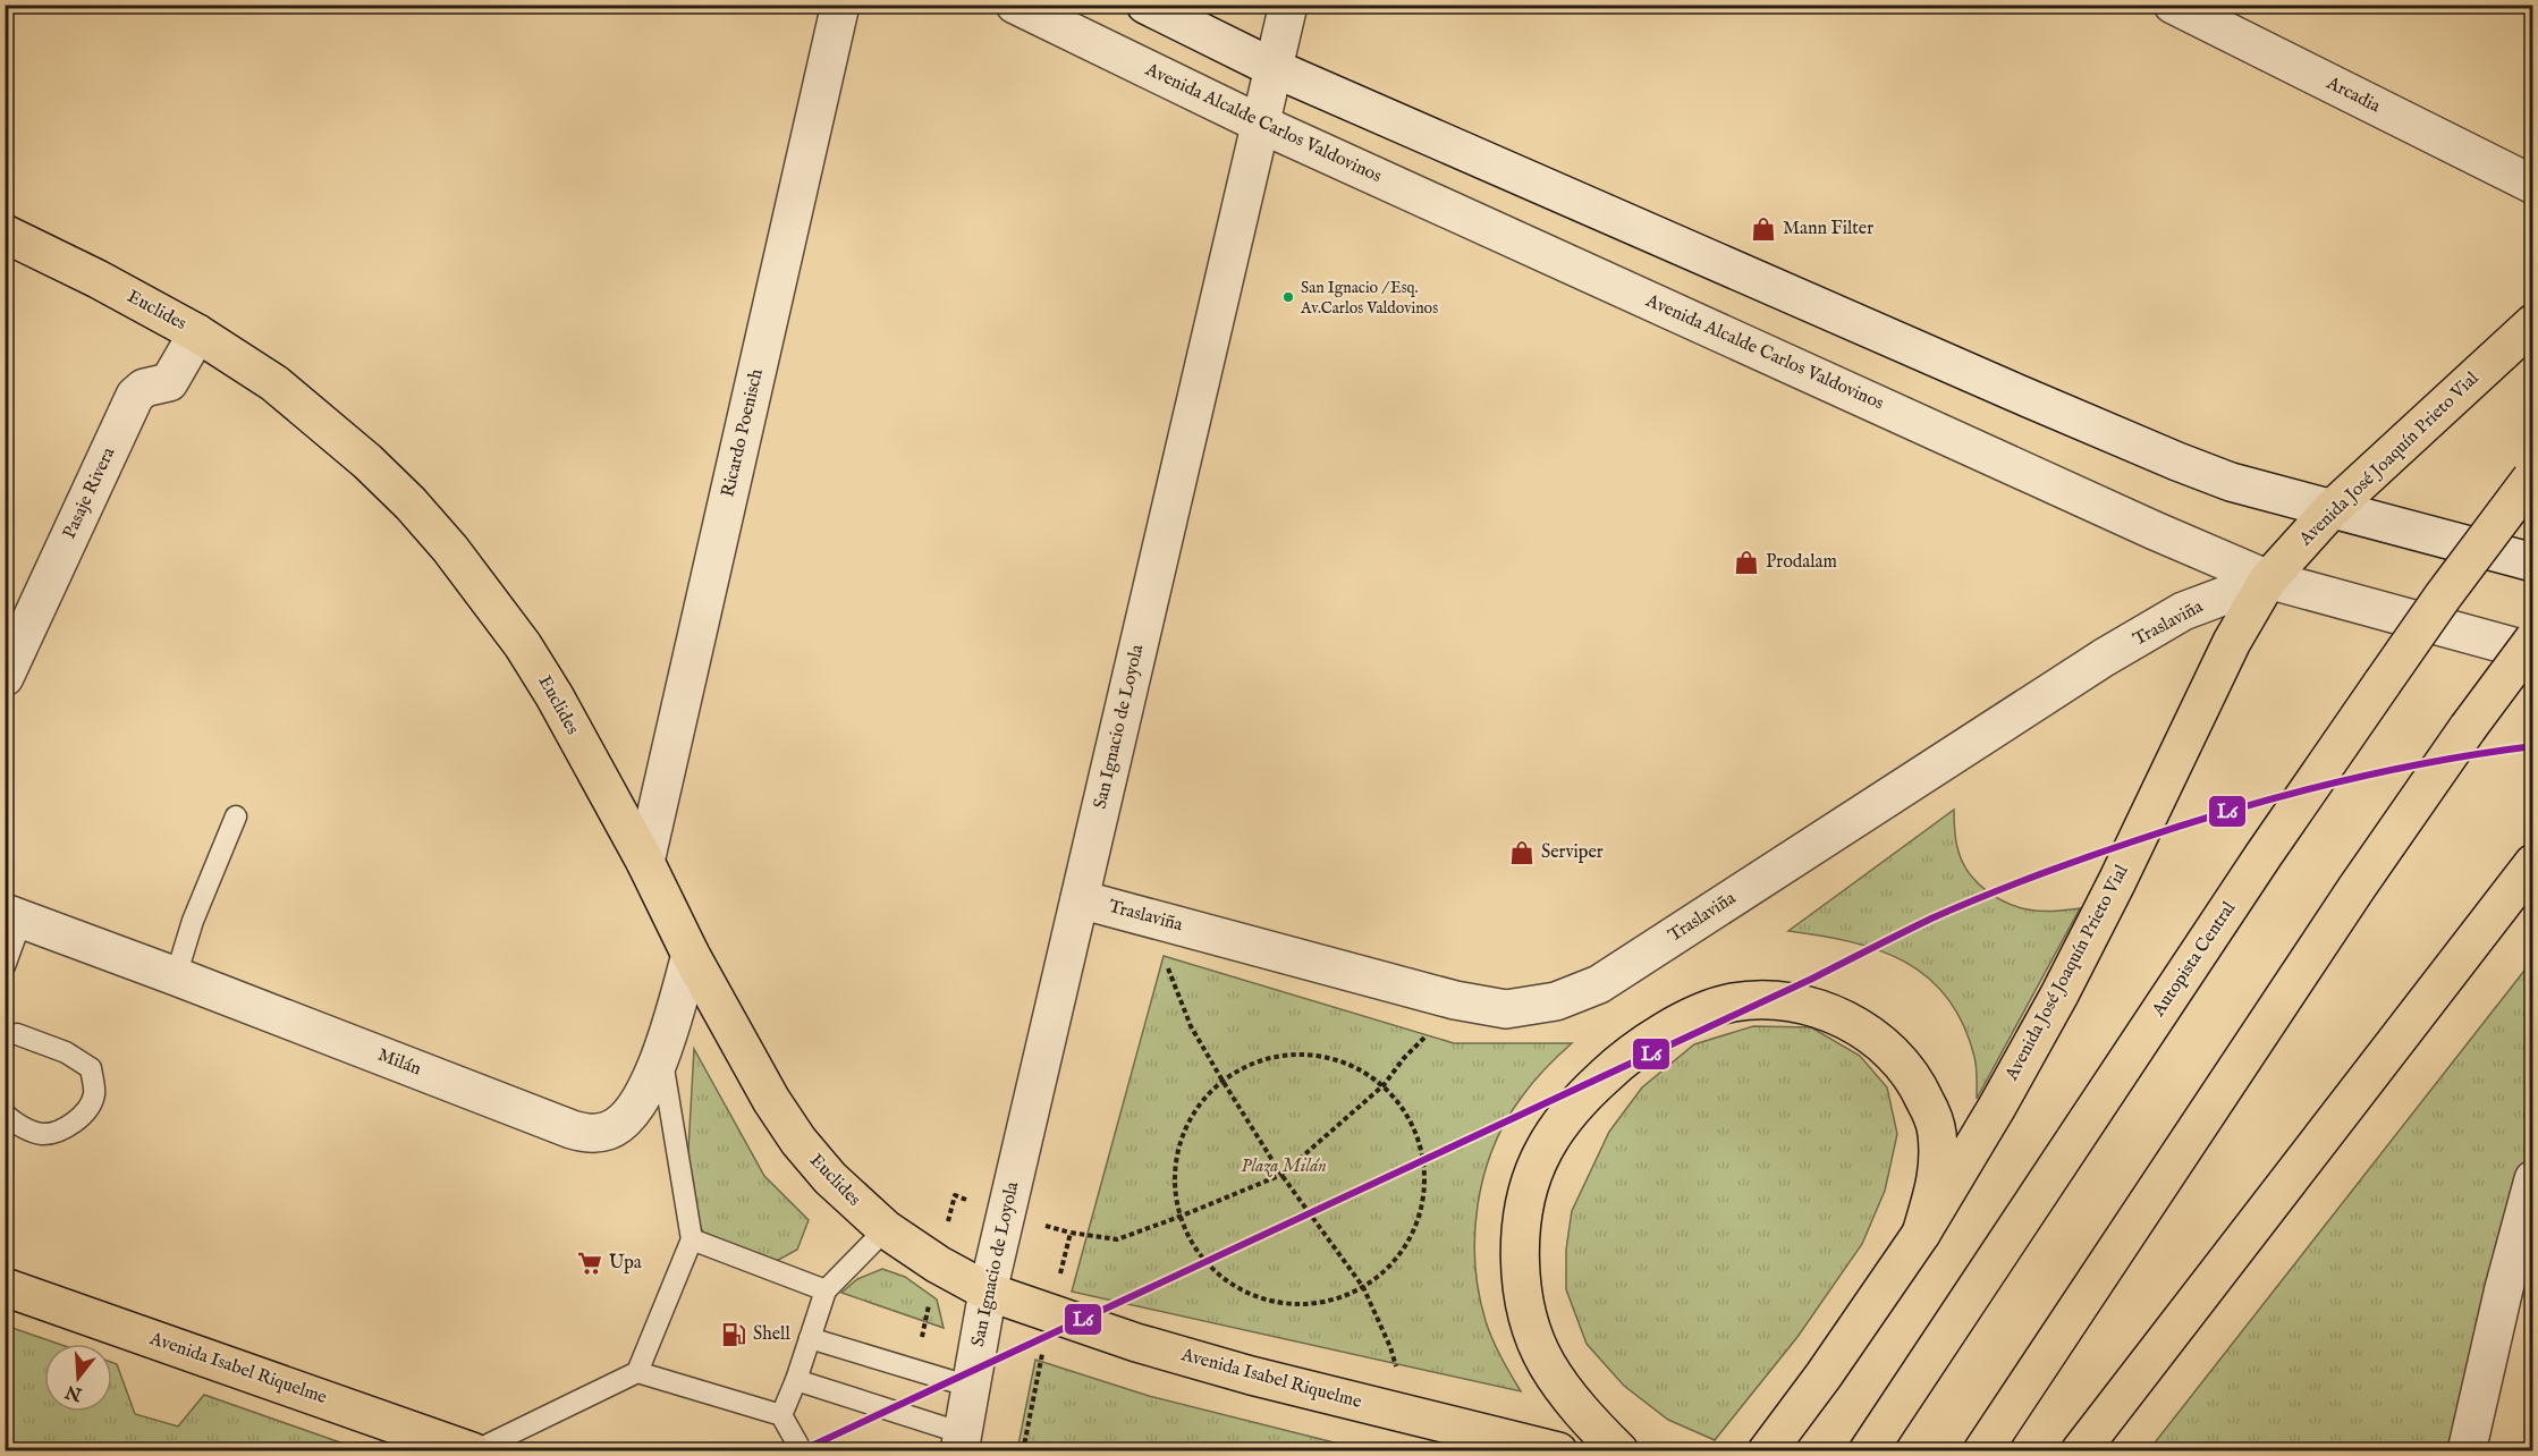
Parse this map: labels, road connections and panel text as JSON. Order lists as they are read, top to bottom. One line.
{"streets":{"main road":["Euclides","Avenida José Joaquín Prieto Vial","Autopista Central","Avenida Isabel Riquelme"],"street":["Arcadia","Avenida Alcalde Carlos Valdovinos","Ricardo Poenisch","Pasaje Rivera","Traslaviña","San Ignacio de Loyola","Milán"]},"crossings":[["Avenida Alcalde Carlos Valdovinos","Avenida José Joaquín Prieto Vial"],["Avenida Alcalde Carlos Valdovinos","Traslaviña"],["Avenida Alcalde Carlos Valdovinos","San Ignacio de Loyola"],["Euclides","Ricardo Poenisch"],["Euclides","Pasaje Rivera"],["Euclides","San Ignacio de Loyola"],["Euclides","Milán"],["Euclides","Avenida Isabel Riquelme"],["Avenida José Joaquín Prieto Vial","Traslaviña"],["Traslaviña","San Ignacio de Loyola"],["San Ignacio de Loyola","Avenida Isabel Riquelme"]],"parks":["Plaza Milán"],"places":{"shop":["Mann Filter","Prodalam","Serviper"],"other":["San Ignacio / Esq. Av.Carlos Valdovinos"],"supermarket":["Upa"],"fuel station":["Shell"]},"lines":["transit line L6"],"north":"bottom"}
